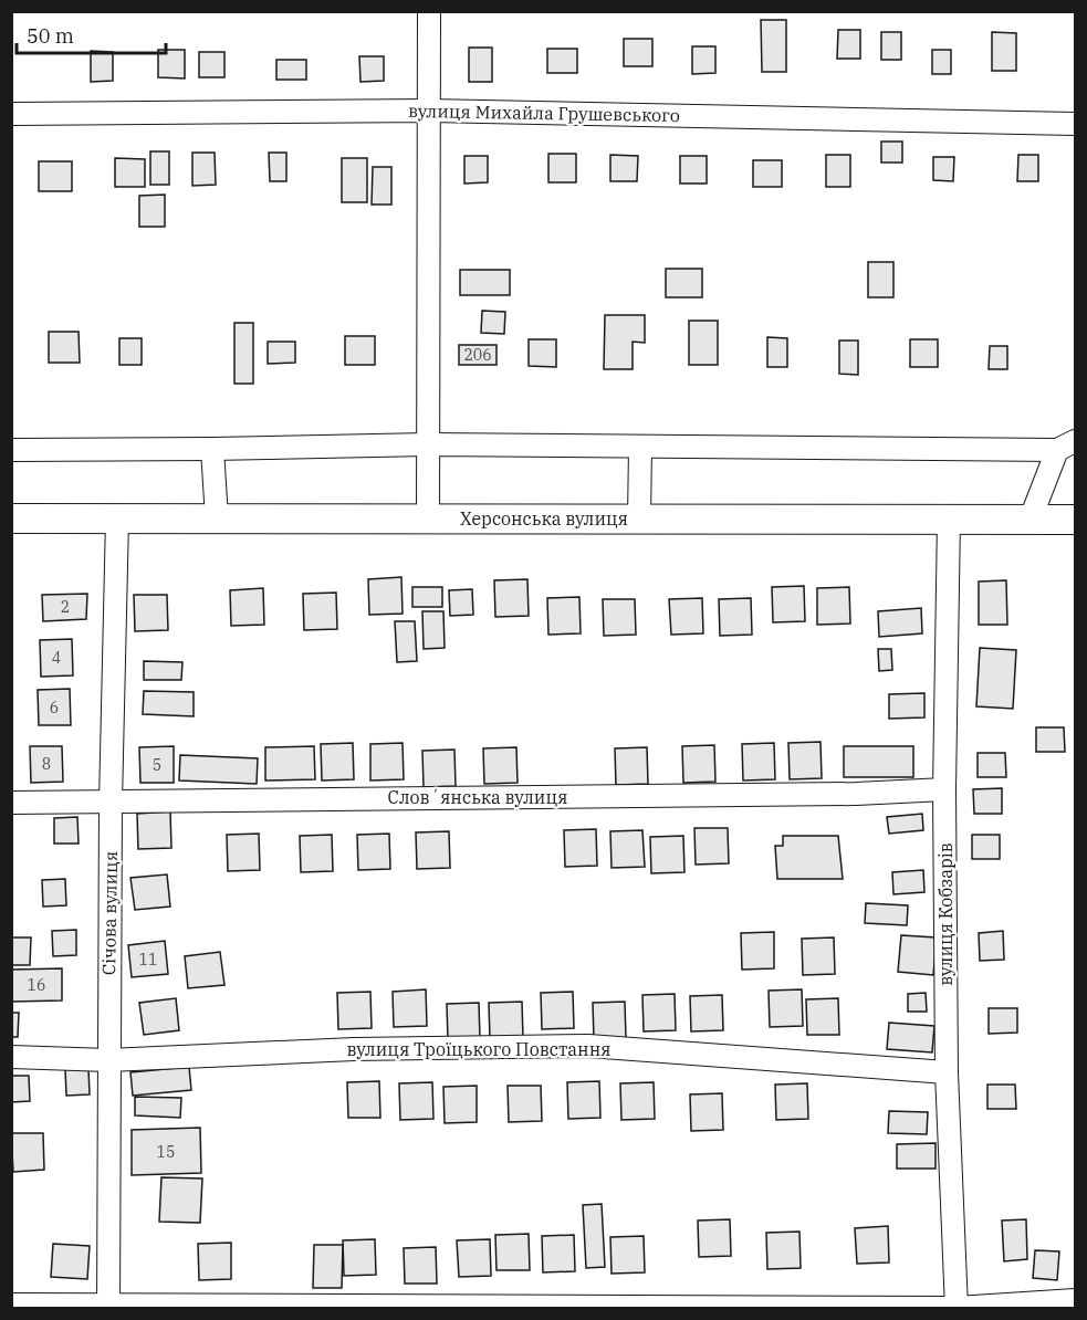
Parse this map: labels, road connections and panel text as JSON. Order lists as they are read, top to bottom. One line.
{"streets":{"main road":["Херсонська вулиця"],"street":["вулиця Михайла Грушевського","Словʼянська вулиця","Січова вулиця","вулиця Кобзарів","вулиця Троїцького Повстання"]},"crossings":[["Херсонська вулиця","Січова вулиця"],["Херсонська вулиця","вулиця Кобзарів"],["Словʼянська вулиця","Січова вулиця"],["Словʼянська вулиця","вулиця Кобзарів"],["Січова вулиця","вулиця Троїцького Повстання"],["вулиця Кобзарів","вулиця Троїцького Повстання"]],"house_numbers":["206","2","4","6","8","5","11","16","15"],"scale_bar":"50 m"}
